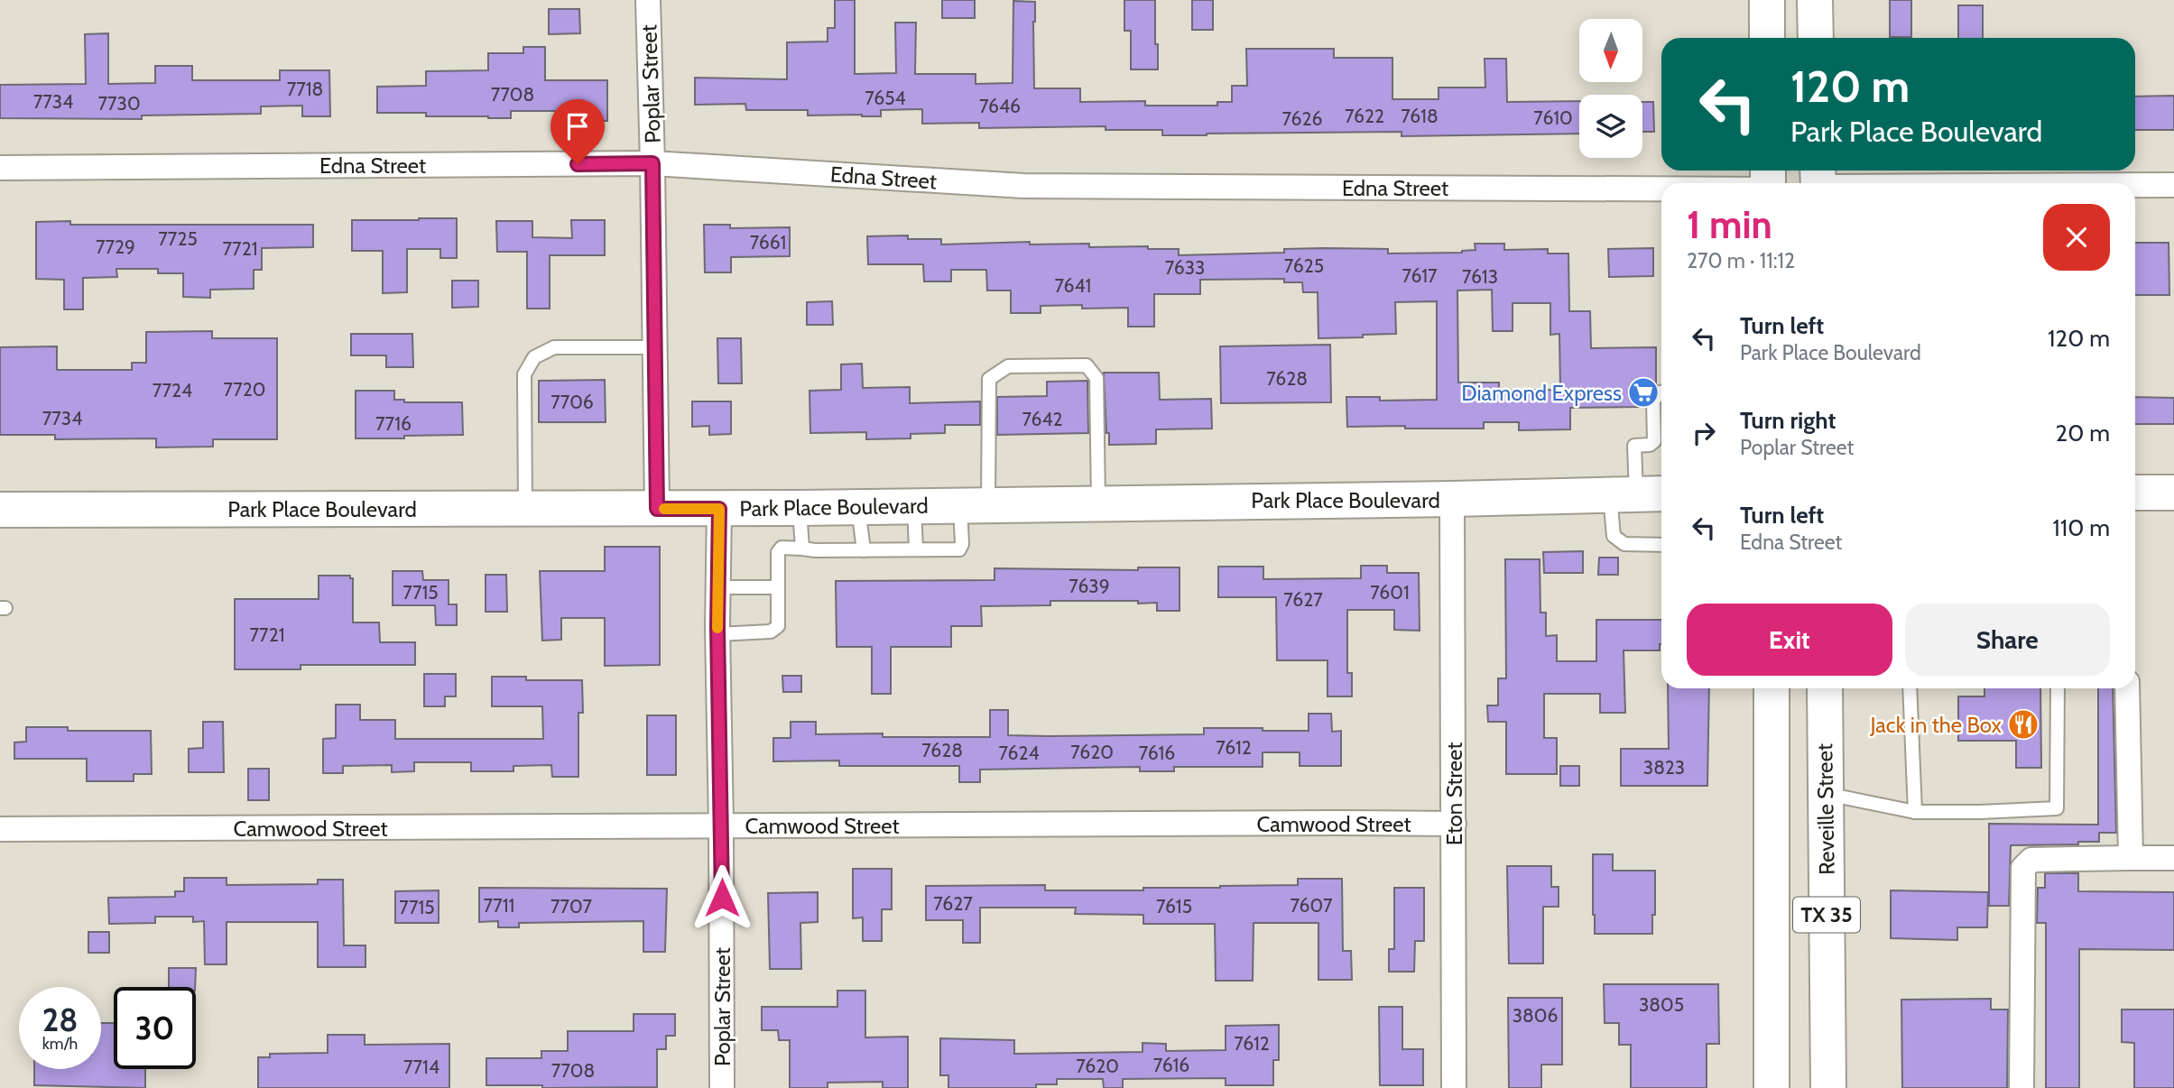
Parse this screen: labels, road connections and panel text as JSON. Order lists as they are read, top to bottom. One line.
{"streets":{"main road":["Park Place Boulevard","Reveille Street","TX 35"],"street":["Poplar Street","Edna Street","Eton Street","Camwood Street"]},"crossings":[["Poplar Street","Edna Street"],["Poplar Street","Park Place Boulevard"],["Poplar Street","Camwood Street"],["Park Place Boulevard","Eton Street"],["Eton Street","Camwood Street"]],"places":{"supermarket":["Diamond Express"],"restaurant":["Jack in the Box"]},"house_numbers":["7718","7708","7654","7734","7730","7646","7622","7618","7610","7626","7725","7661","7729","7721","7625","7633","7617","7613","7641","7628","7720","7724","7706","7734","7642","7716","7639","7715","7601","7627","7721","7612","7628","7620","7624","7616","3823","7627","7711","7607","7707","7615","7715","3805","3806","7612","7616","7620","7714","7708"],"north":"bottom","page":{"turn":["120 m","Park Place Boulevard"],"heading":["1 min","270 m · 11:12"],"list":[{"name":"Turn left","note":"Park Place Boulevard","value":"120 m"},{"name":"Turn right","note":"Poplar Street","value":"20 m"},{"name":"Turn left","note":"Edna Street","value":"110 m"}],"buttons":["Exit","Share"],"speed":"28 km/h","limit":"30"}}
